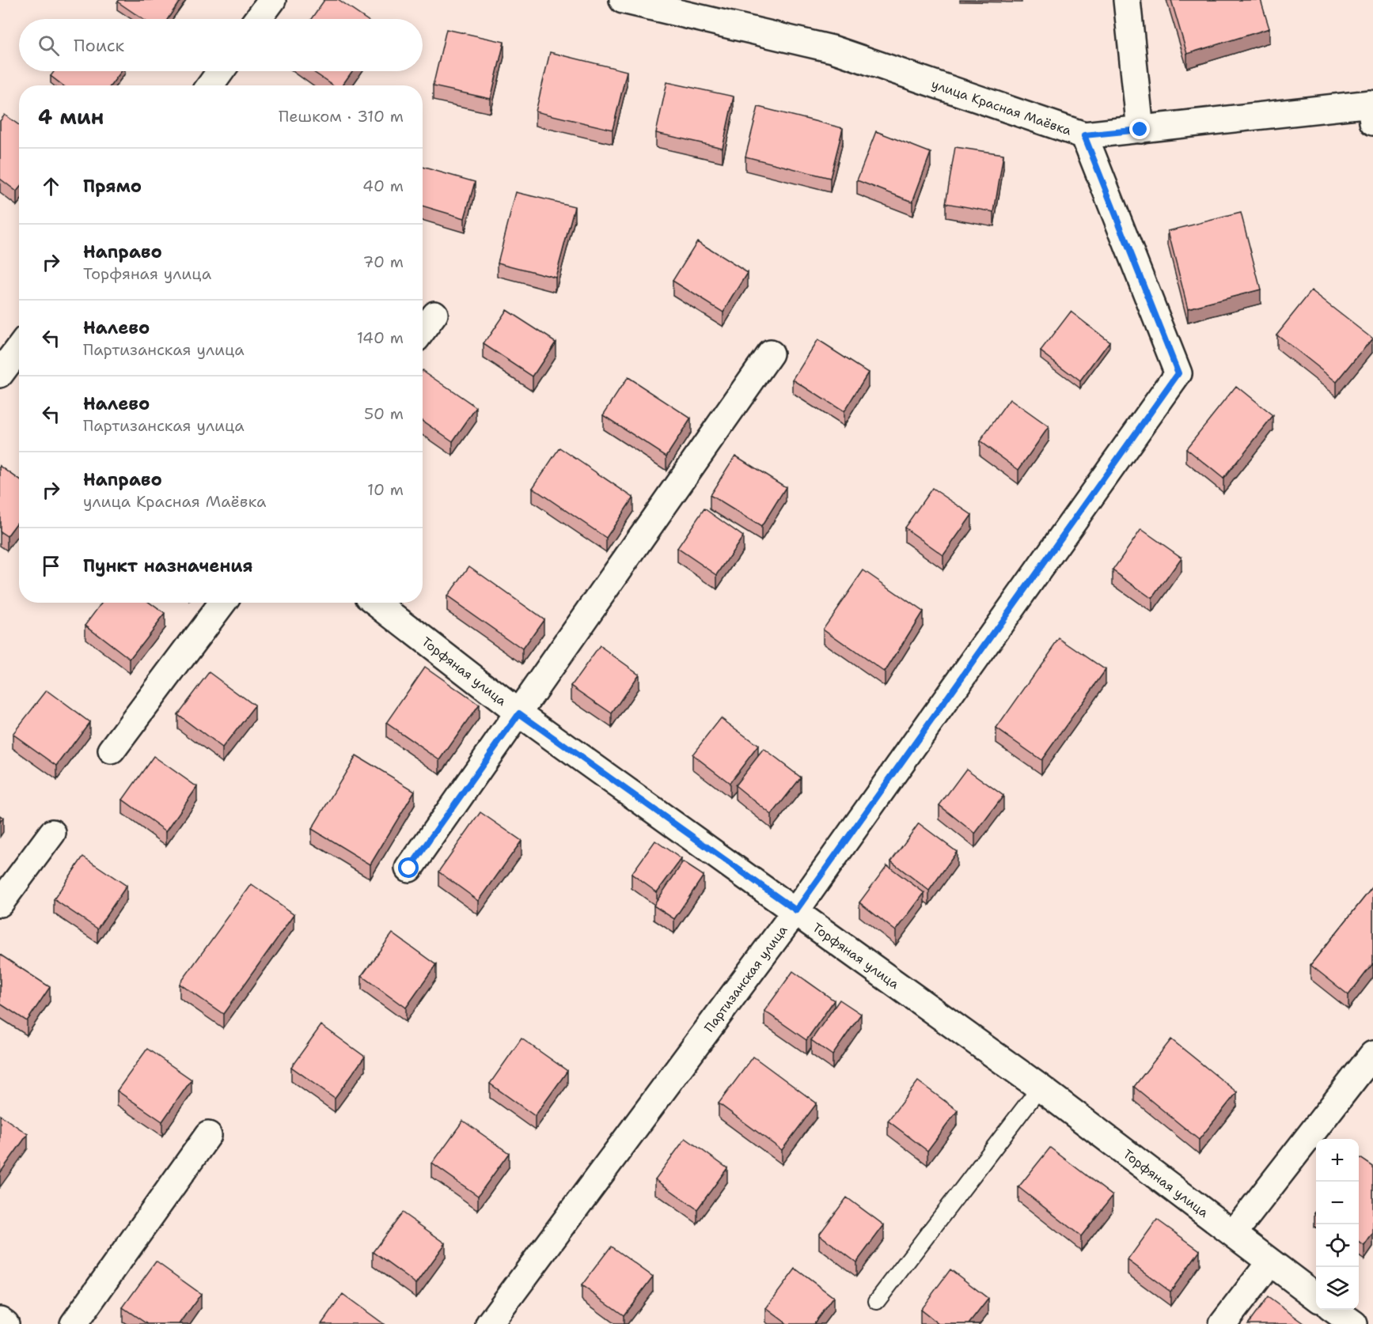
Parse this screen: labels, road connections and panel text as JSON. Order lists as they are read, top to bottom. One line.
{"streets":{"street":["улица Красная Маёвка","Торфяная улица","Партизанская улица"]},"crossings":[["улица Красная Маёвка","Партизанская улица"],["Торфяная улица","Партизанская улица"]],"page":{"search":"Поиск","heading":["4 мин","Пешком · 310 m"],"list":[["Прямо","40 m"],["Направо","Торфяная улица","70 m"],["Налево","Партизанская улица","140 m"],["Налево","Партизанская улица","50 m"],["Направо","улица Красная Маёвка","10 m"],"Пункт назначения"],"map_buttons":["+","−"]}}
